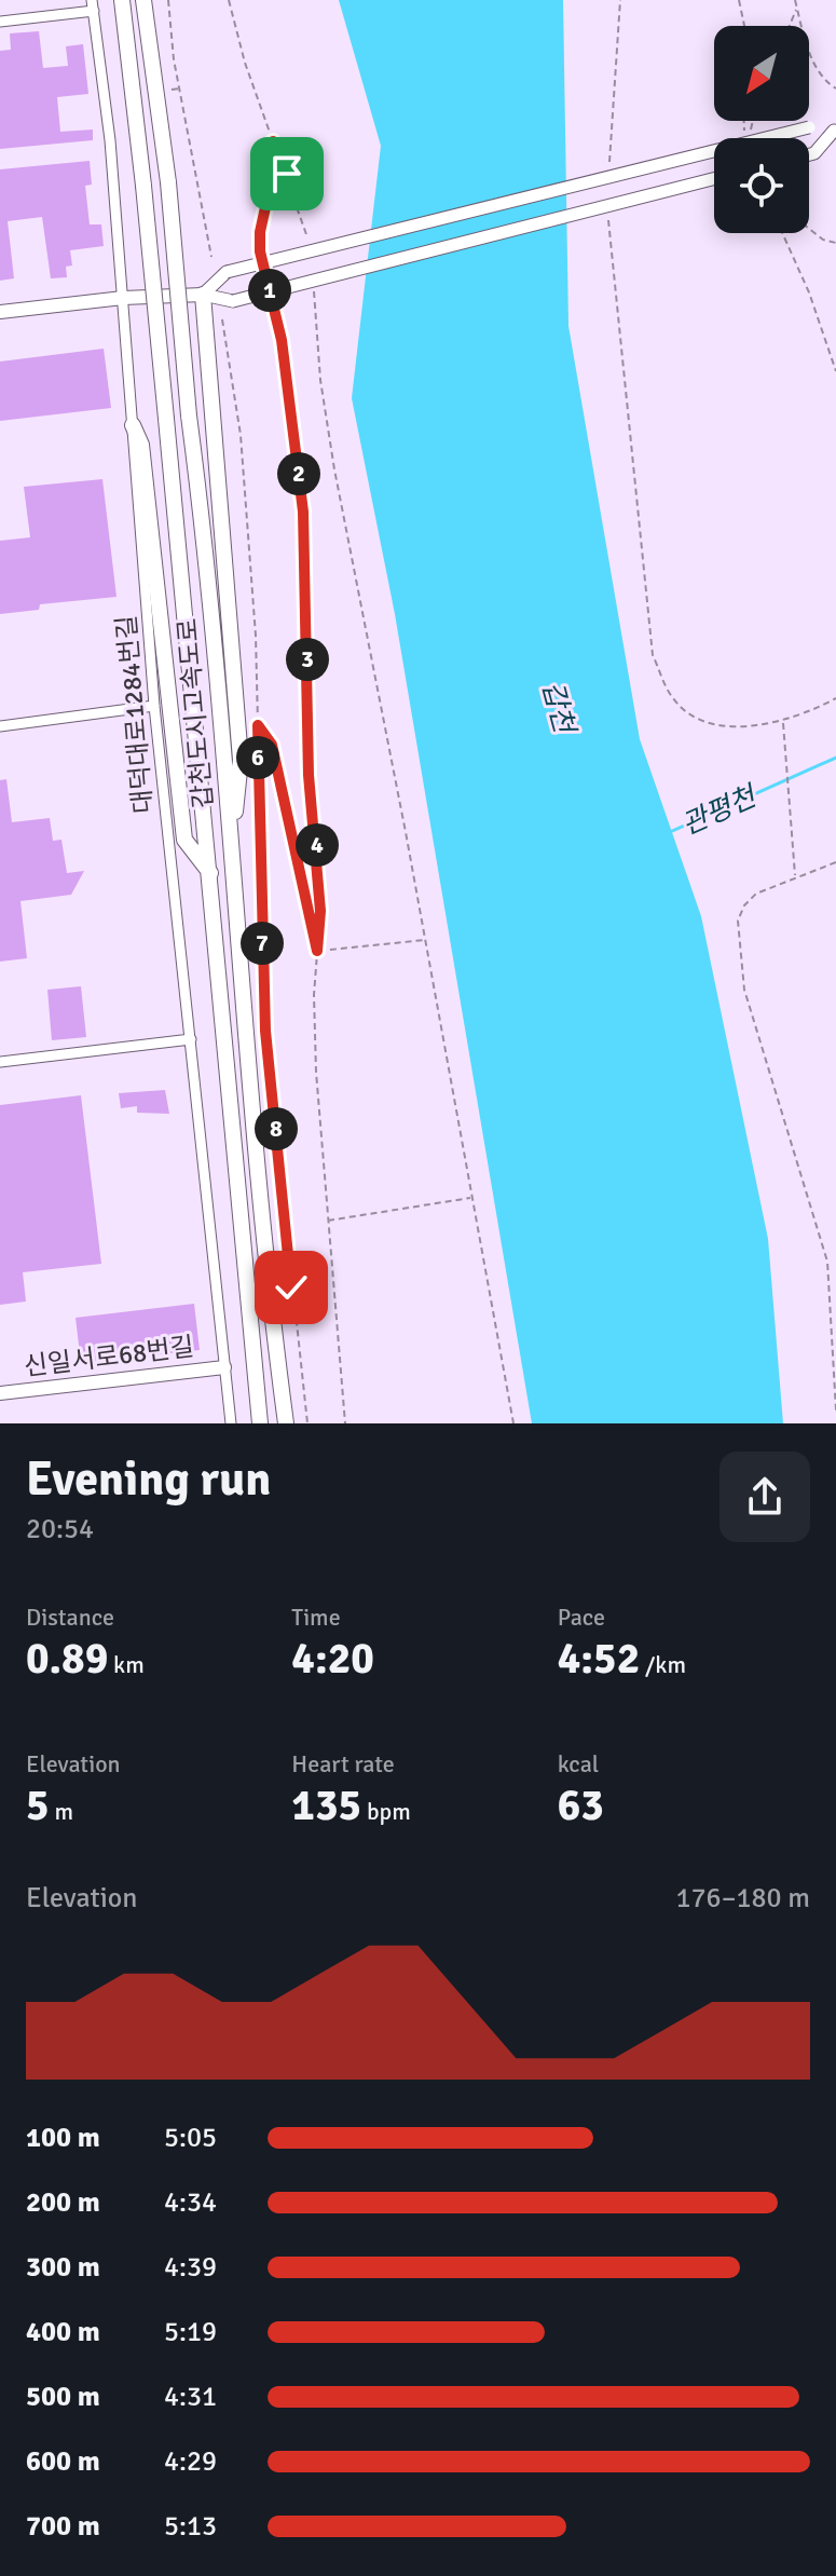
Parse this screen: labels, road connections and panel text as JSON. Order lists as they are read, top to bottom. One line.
{"streets":{"highway":["갑천도시고속도로"],"main road":["신일서로68번길"],"street":["대덕대로1284번길"]},"crossings":[["대덕대로1284번길","신일서로68번길"]],"water":["갑천","관평천"],"north":"bottom left","page":{"pins":["1","2","3","6","4","7","8"],"heading":["Evening run","20:54"],"stats":[["Distance","0.89 km"],["Time","4:20"],["Pace","4:52 /km"],["Elevation","5 m"],["Heart rate","135 bpm"],["kcal","63"]],"chart":["Elevation","176–180 m"],"list":[{"name":"100 m","note":"5:05"},{"name":"200 m","note":"4:34"},{"name":"300 m","note":"4:39"},{"name":"400 m","note":"5:19"},{"name":"500 m","note":"4:31"},{"name":"600 m","note":"4:29"},{"name":"700 m","note":"5:13"}]}}
